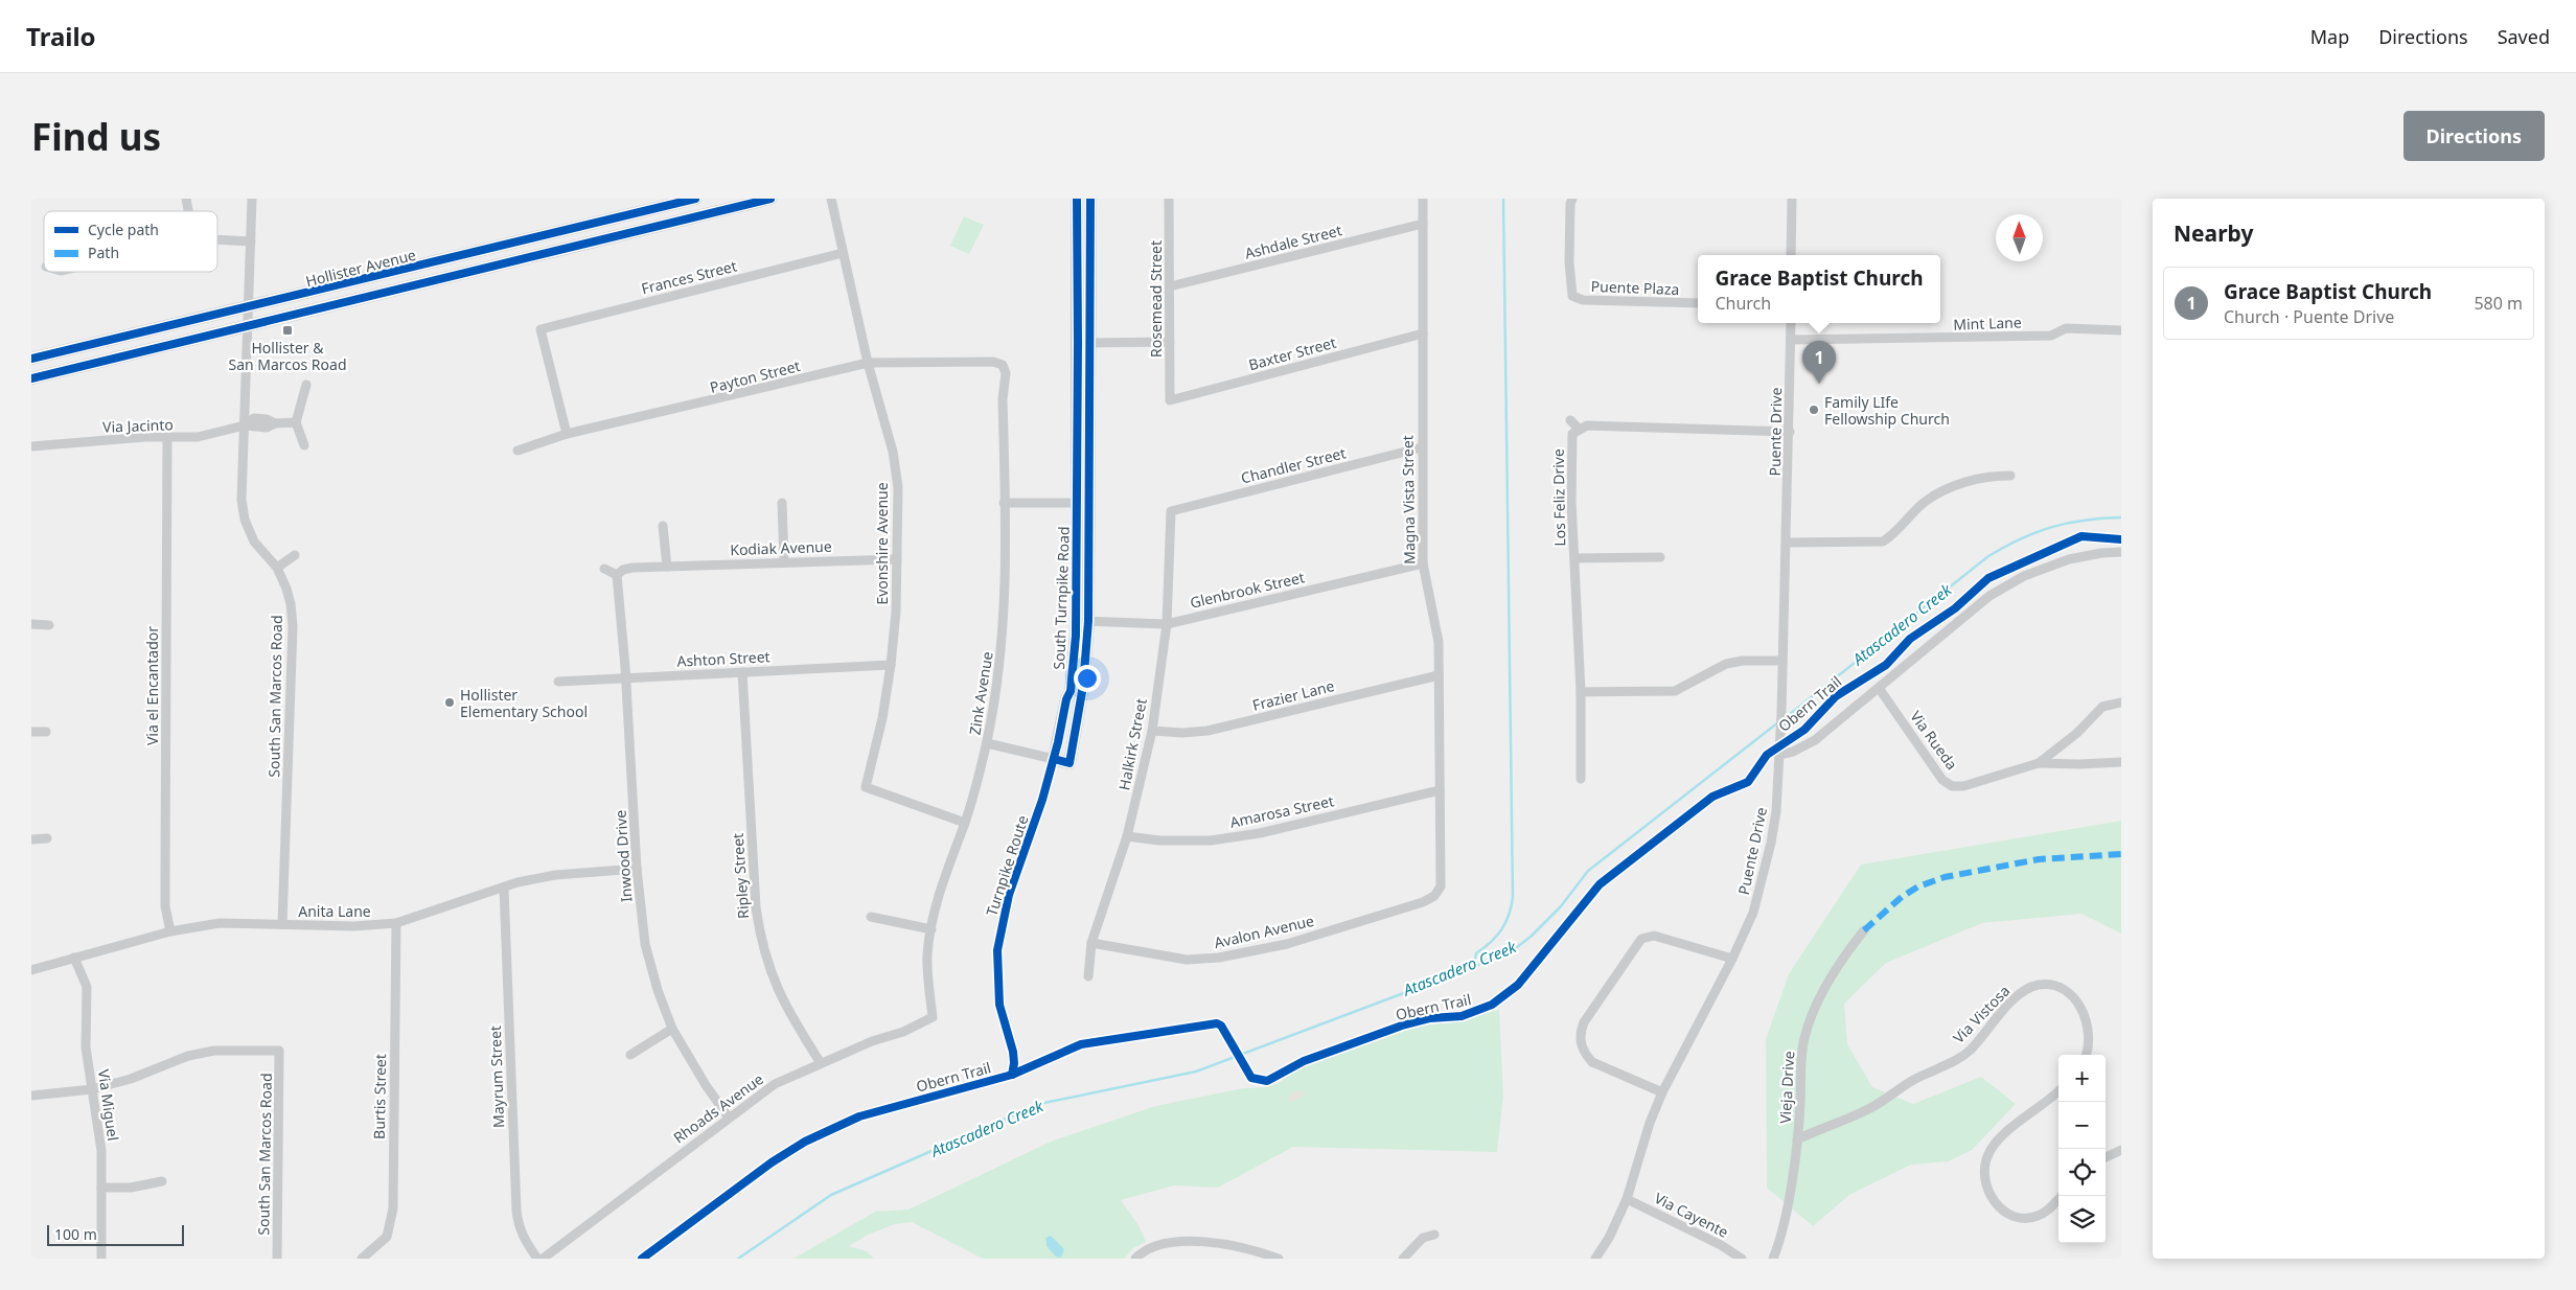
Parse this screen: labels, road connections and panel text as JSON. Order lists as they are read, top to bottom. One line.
{"streets":{"main road":["Hollister Avenue","South Turnpike Road"],"street":["Ashdale Street","Frances Street","Puente Plaza","Rosemead Street","Mint Lane","Baxter Street","Payton Street","Via Jacinto","Puente Drive","Chandler Street","Los Feliz Drive","Magna Vista Street","Evonshire Avenue","Kodiak Avenue","Glenbrook Street","Ashton Street","Via el Encantador","Zink Avenue","Frazier Lane","South San Marcos Road","Via Rueda","Halkirk Street","Amarosa Street","Inwood Drive","Ripley Street","Anita Lane","Avalon Avenue","Via Vistosa","Mayrum Street","Vieja Drive","Burtis Street","Via Miguel","Rhoads Avenue","Via Cayente"],"cycle path":["Obern Trail","Turnpike Route"]},"crossings":[["Ashdale Street","Rosemead Street"],["Ashdale Street","Magna Vista Street"],["Hollister Avenue","South San Marcos Road"],["Frances Street","Payton Street"],["Frances Street","Evonshire Avenue"],["Rosemead Street","Baxter Street"],["Mint Lane","Puente Drive"],["Baxter Street","Magna Vista Street"],["Payton Street","Evonshire Avenue"],["Payton Street","Zink Avenue"],["Via Jacinto","Via el Encantador"],["Via Jacinto","South San Marcos Road"],["Puente Drive","Via Cayente"],["Chandler Street","Magna Vista Street"],["Chandler Street","Halkirk Street"],["Magna Vista Street","Glenbrook Street"],["Magna Vista Street","Frazier Lane"],["Magna Vista Street","Amarosa Street"],["Magna Vista Street","Avalon Avenue"],["Evonshire Avenue","Kodiak Avenue"],["Evonshire Avenue","Ashton Street"],["Evonshire Avenue","Zink Avenue"],["Kodiak Avenue","Inwood Drive"],["Glenbrook Street","South Turnpike Road"],["Glenbrook Street","Halkirk Street"],["Ashton Street","Inwood Drive"],["Ashton Street","Ripley Street"],["Via el Encantador","Anita Lane"],["Zink Avenue","Rhoads Avenue"],["Frazier Lane","Halkirk Street"],["South San Marcos Road","Anita Lane"],["South San Marcos Road","Via Miguel"],["Halkirk Street","Amarosa Street"],["Halkirk Street","Avalon Avenue"],["Inwood Drive","Anita Lane"],["Inwood Drive","Rhoads Avenue"],["Ripley Street","Rhoads Avenue"],["Anita Lane","Mayrum Street"],["Anita Lane","Burtis Street"],["Anita Lane","Via Miguel"],["Via Vistosa","Vieja Drive"]],"water":["Atascadero Creek"],"places":{"transit":["Hollister & San Marcos Road"],"other":["Family LIfe Fellowship Church","Hollister Elementary School"]},"legend":["Cycle path","Path"],"scale_bar":"100 m","north":"top","page":{"header":"Trailo","nav":["Map","Directions","Saved"],"buttons":"Directions","title":"Find us","heading":"Nearby","popup":["Grace Baptist Church","Church"],"list":[{"mark":"1","name":"Grace Baptist Church","note":"Church · Puente Drive","value":"580 m"}],"pins":"1","map_buttons":["+","−"],"scale":"100 m"}}
